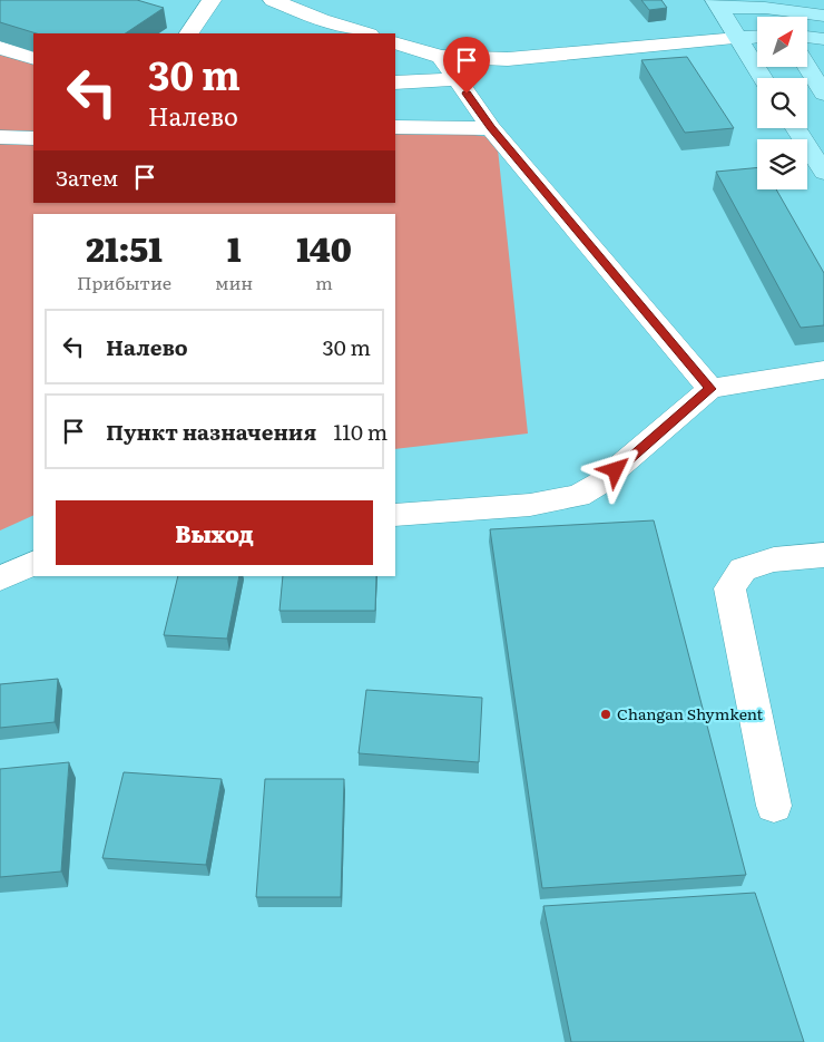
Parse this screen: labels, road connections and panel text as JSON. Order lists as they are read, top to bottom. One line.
{"places":["Changan Shymkent"],"north":"top right","page":{"turn":["30 m","Налево"],"then":"Затем","eta":["21:51","Прибытие","1","мин","140","m"],"list":[{"name":"Налево","value":"30 m"},{"name":"Пункт назначения","value":"110 m"}],"buttons":"Выход"}}
